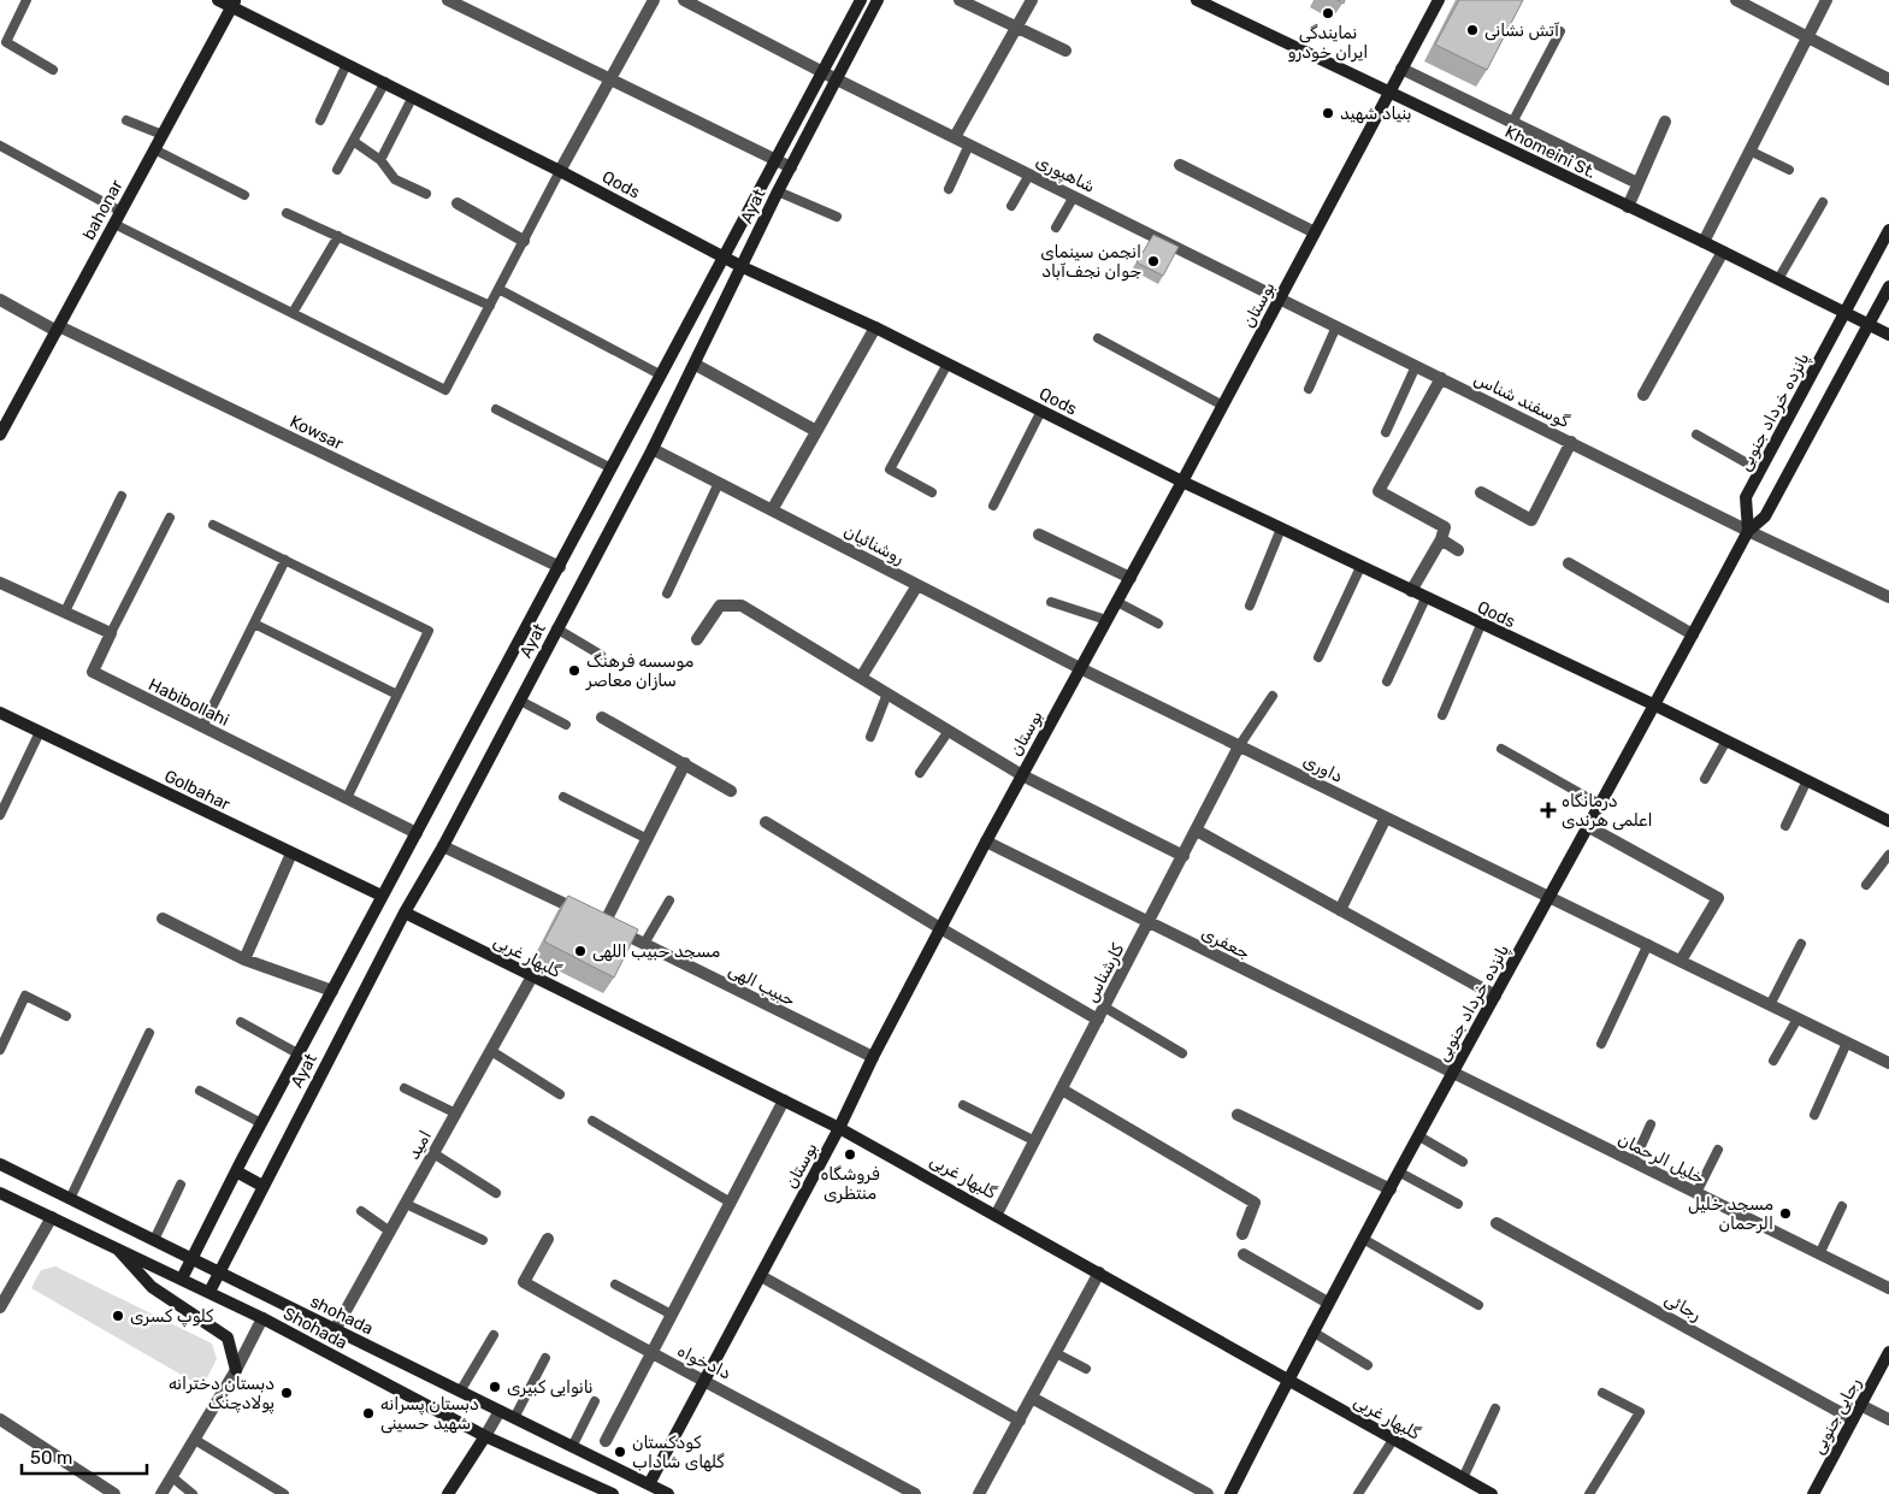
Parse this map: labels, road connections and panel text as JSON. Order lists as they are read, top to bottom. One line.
{"streets":{"street":["Khomeini St.","شاهپوری","Qods","Ayat","bahonar","بوستان","گوسفند شناس","پانزده خرداد جنوبی","Kowsar","روشنائیان","Habibollahi","داوری","Golbahar","جعفری","گلبهار غربی","کارشناس","حبیب الهی","امید","خلیل الرحمان","رجائی","shohada","Shohada","دادخواه","رجایی جنوبی"]},"crossings":[["Khomeini St.","بوستان"],["Khomeini St.","پانزده خرداد جنوبی"],["شاهپوری","Ayat"],["شاهپوری","بوستان"],["شاهپوری","گوسفند شناس"],["Qods","Ayat"],["Qods","bahonar"],["Qods","بوستان"],["Qods","پانزده خرداد جنوبی"],["Ayat","Kowsar"],["Ayat","روشنائیان"],["Ayat","Habibollahi"],["Ayat","Golbahar"],["Ayat","گلبهار غربی"],["Ayat","حبیب الهی"],["Ayat","shohada"],["Ayat","Shohada"],["bahonar","Kowsar"],["بوستان","گوسفند شناس"],["بوستان","روشنائیان"],["بوستان","داوری"],["بوستان","جعفری"],["بوستان","گلبهار غربی"],["بوستان","حبیب الهی"],["بوستان","shohada"],["بوستان","دادخواه"],["گوسفند شناس","پانزده خرداد جنوبی"],["پانزده خرداد جنوبی","داوری"],["پانزده خرداد جنوبی","جعفری"],["پانزده خرداد جنوبی","گلبهار غربی"],["پانزده خرداد جنوبی","خلیل الرحمان"],["روشنائیان","داوری"],["داوری","کارشناس"],["جعفری","کارشناس"],["جعفری","خلیل الرحمان"],["گلبهار غربی","کارشناس"],["گلبهار غربی","امید"],["امید","shohada"],["رجائی","رجایی جنوبی"]],"places":{"other":["نمایندگی ایران خودرو","آتش نشانی","بنیاد شهید","انجمن سینمای جوان نجف‌آباد","موسسه فرهنگ سازان معاصر","مسجد حبیب اللهی","فروشگاه منتظری","مسجد خلیل الرحمان","کلوپ کسری","نانوایی کبیری","دبستان دخترانه پولادچنگ","دبستان پسرانه شهید حسینی","کودکستان گلهای شاداب"],"health":["درمانگاه اعلمی هرندی"]},"scale_bar":"50 m"}
